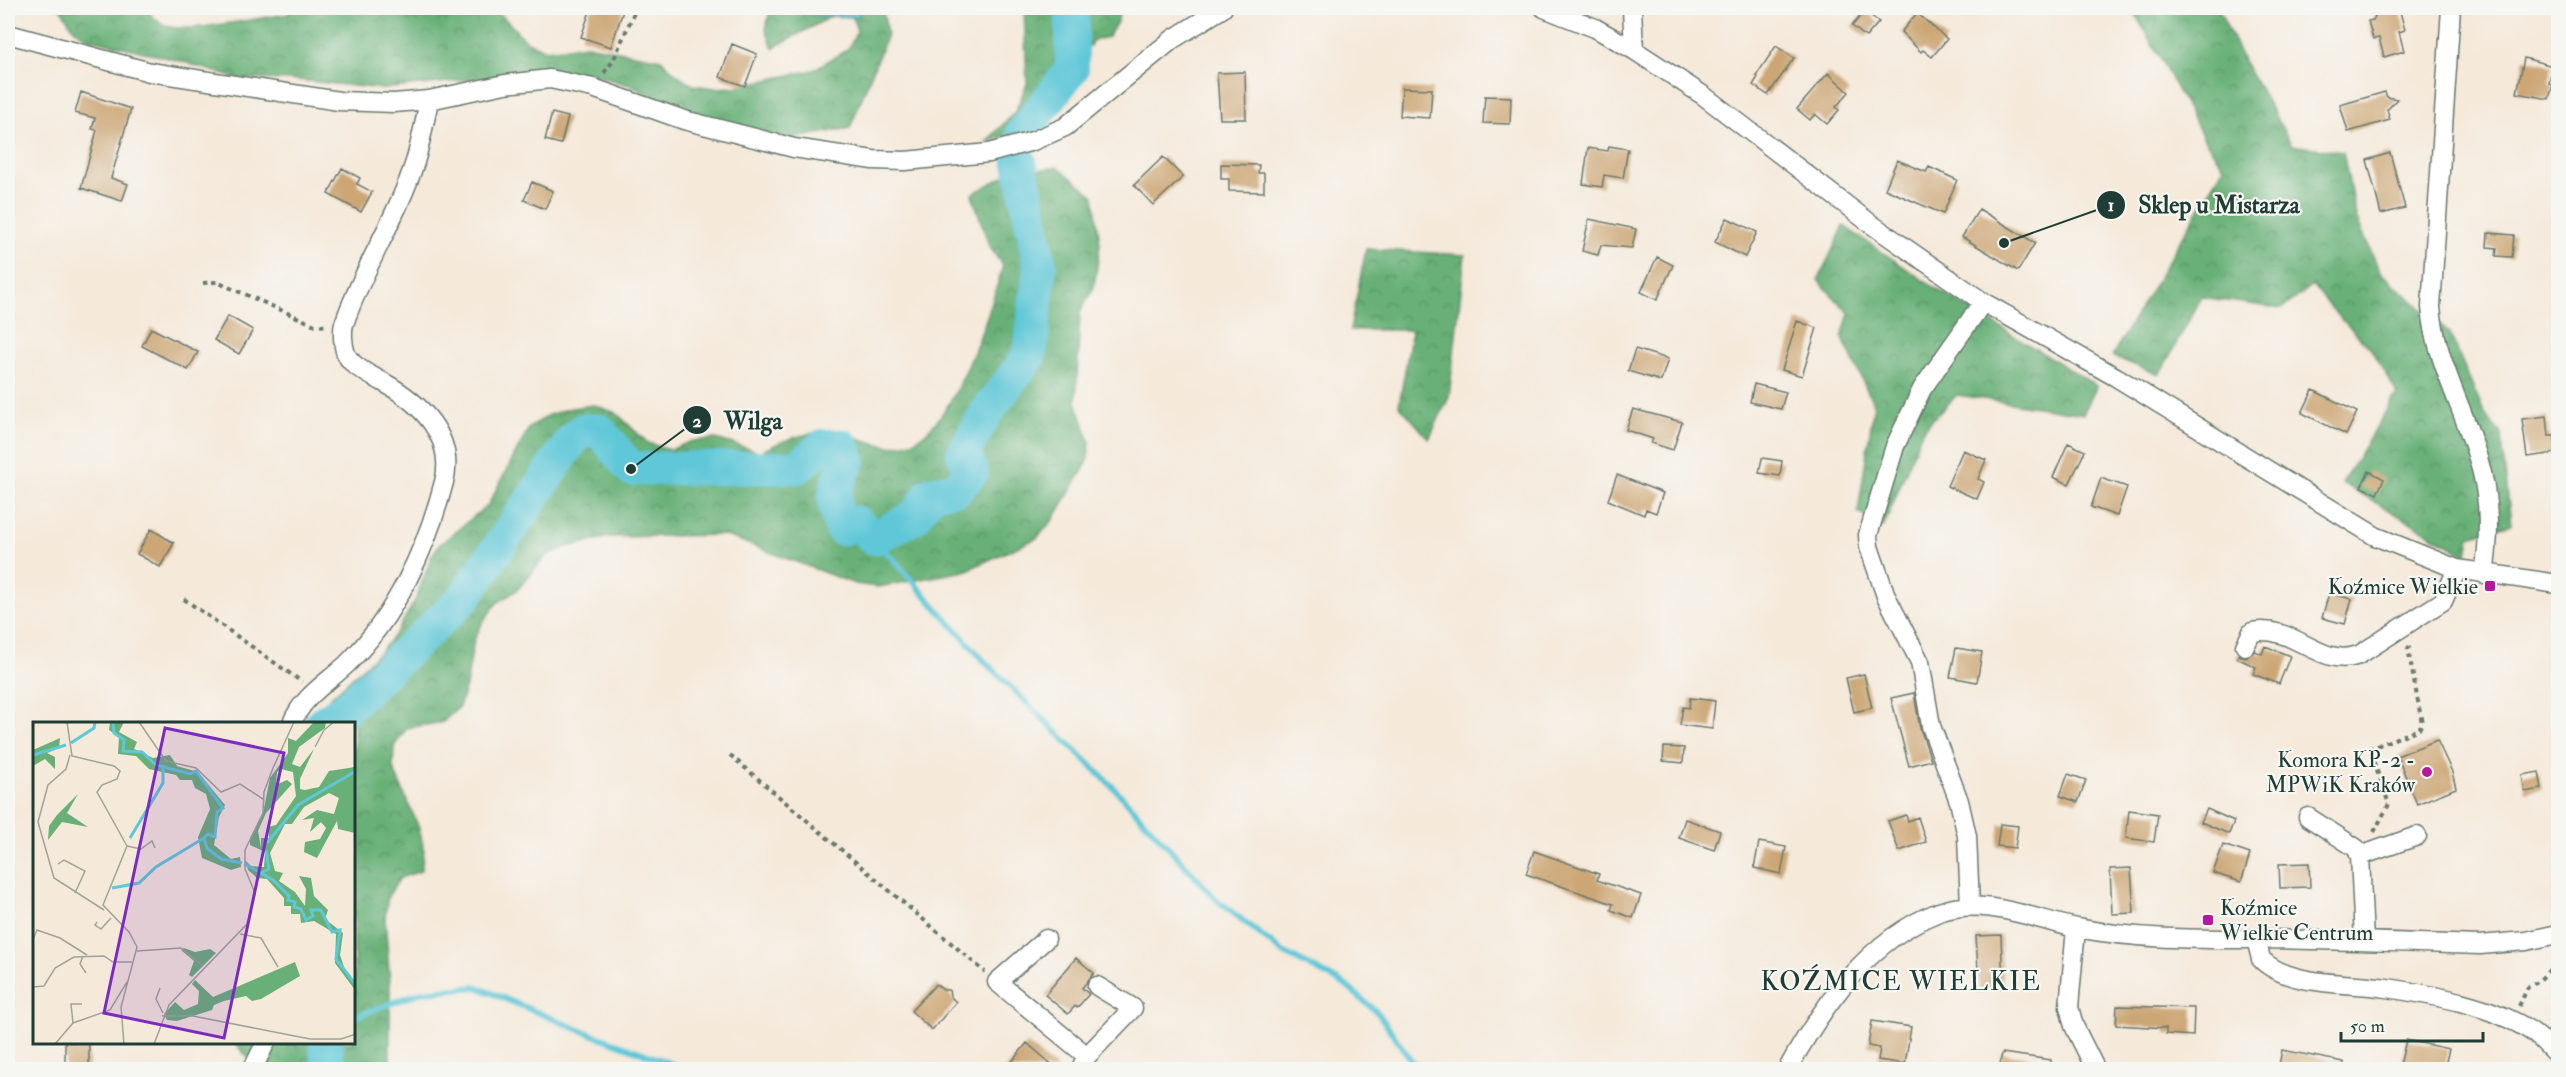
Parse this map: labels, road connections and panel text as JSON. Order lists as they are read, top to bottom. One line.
{"districts":["KOŹMICE WIELKIE"],"places":{"other":["Sklep u Mistarza","Wilga","Komora KP-2 - MPWiK Kraków"],"transit":["Koźmice Wielkie","Koźmice Wielkie Centrum"]},"scale_bar":"50 m"}
